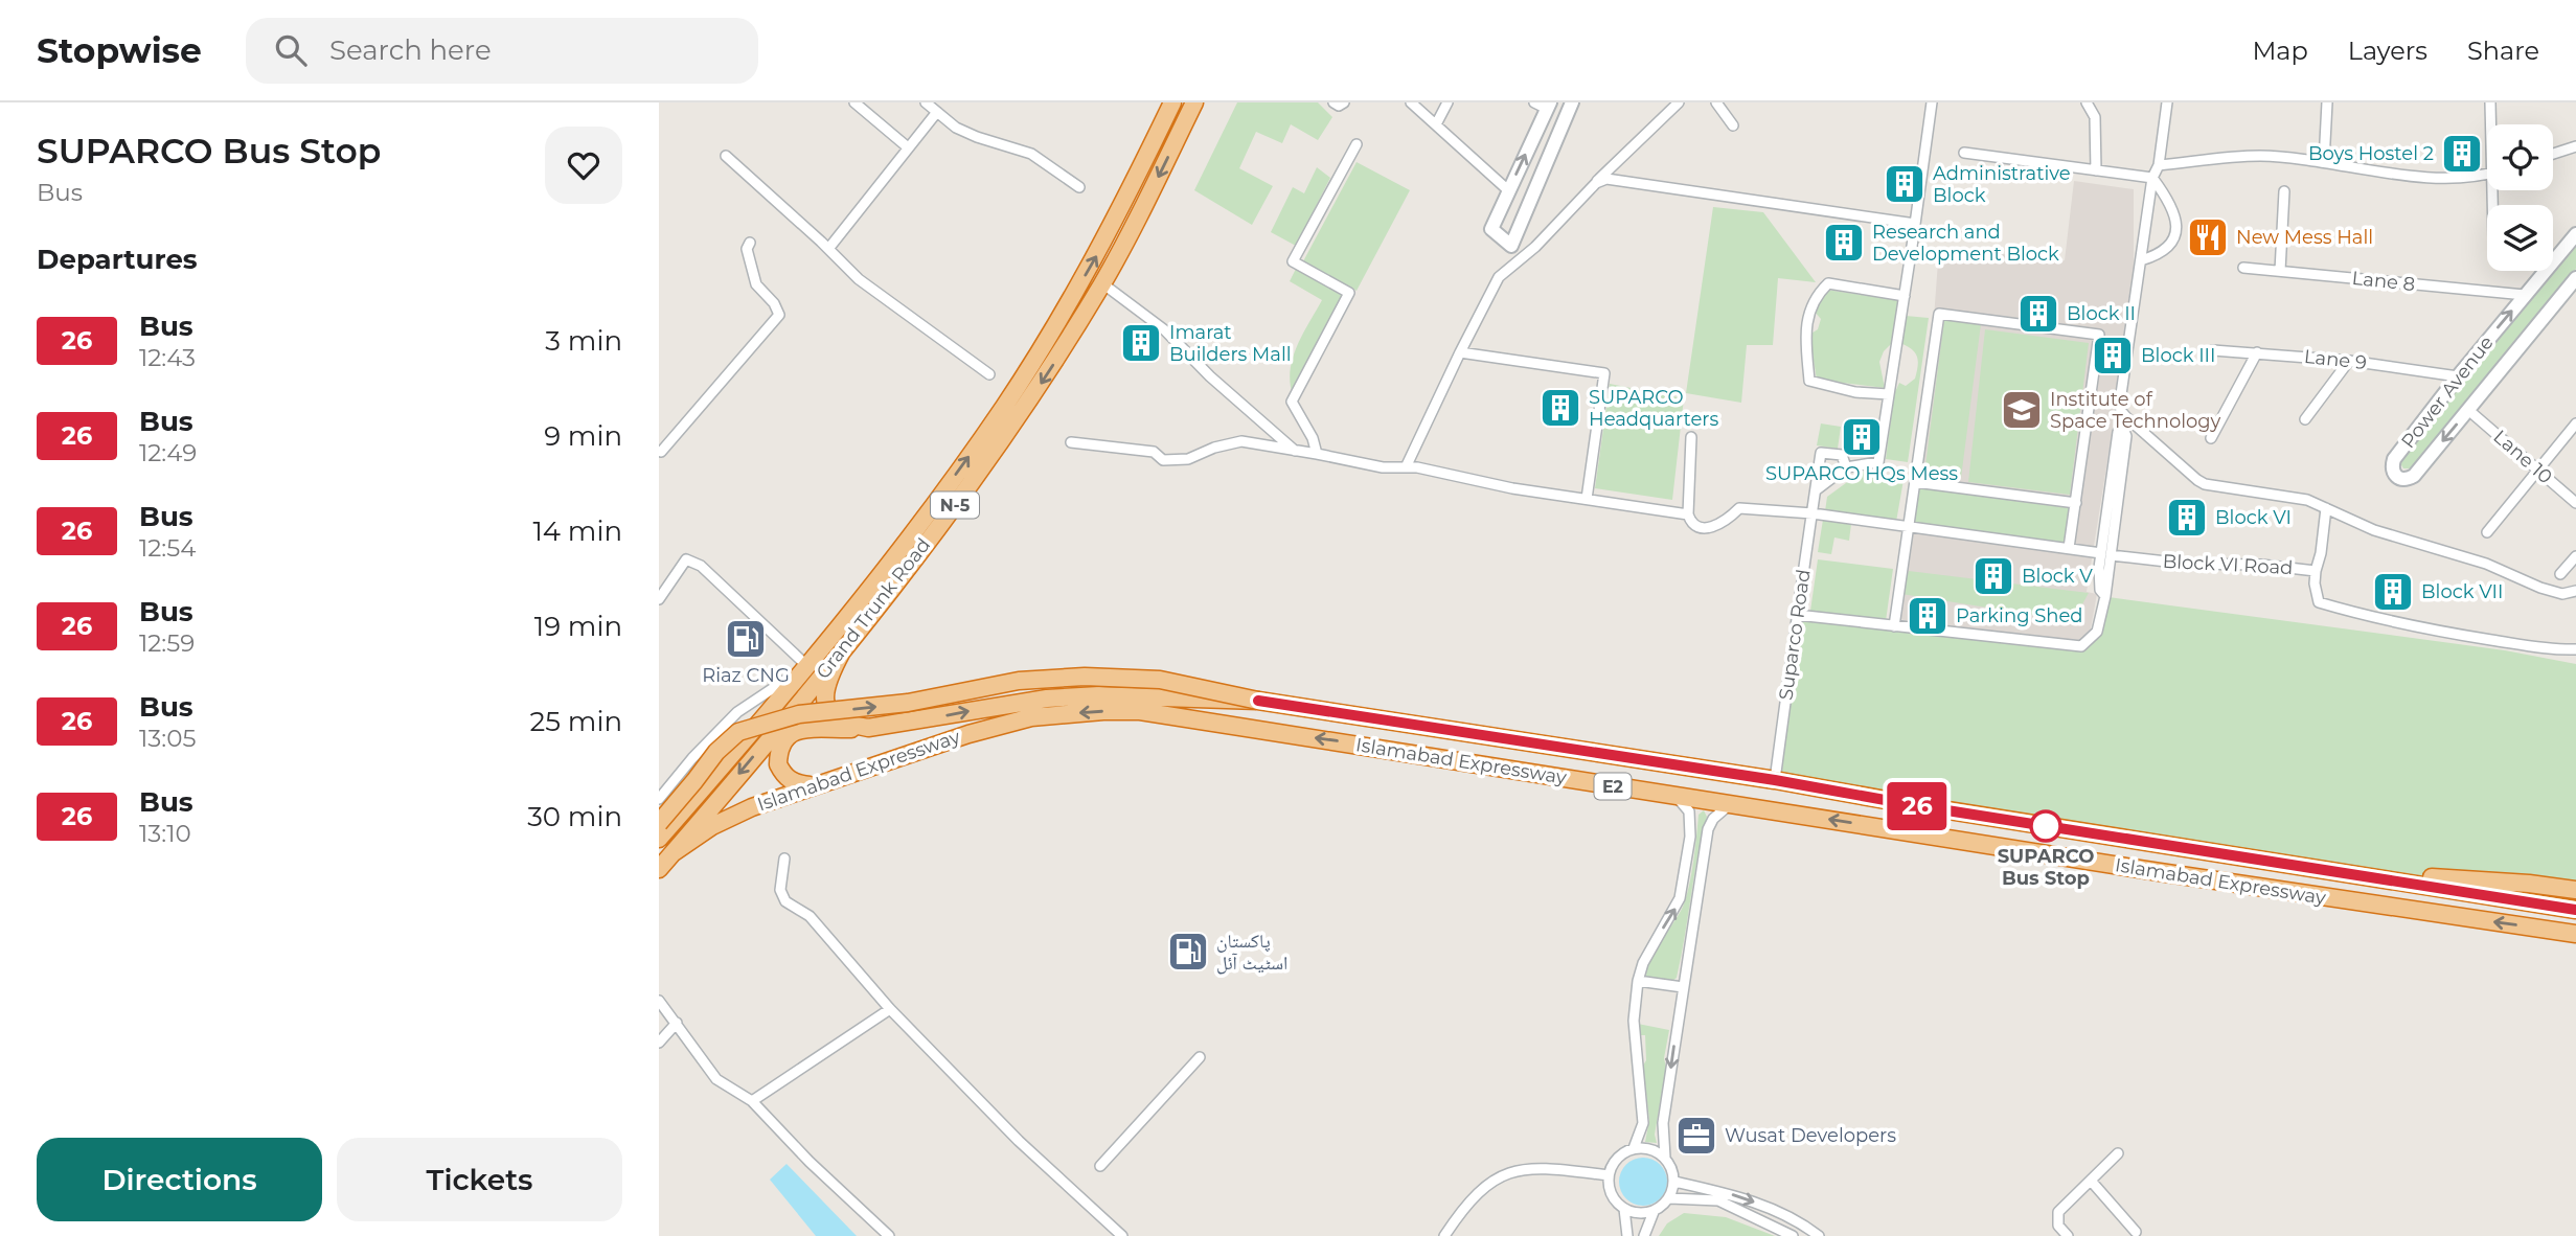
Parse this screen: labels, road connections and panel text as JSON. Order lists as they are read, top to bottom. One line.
{"streets":{"highway":["N-5","Grand Trunk Road","Islamabad Expressway","E2"],"street":["Lane 8","Lane 9","Power Avenue","Lane 10","Block VI Road","Suparco Road"]},"crossings":[["Lane 8","Power Avenue"],["Lane 9","Power Avenue"],["Power Avenue","Lane 10"],["Block VI Road","Suparco Road"],["Grand Trunk Road","Islamabad Expressway"],["Suparco Road","Islamabad Expressway"]],"places":{"building":["Boys Hostel 2","Administrative Block","Research and Development Block","Block II","Imarat Builders Mall","Block III","SUPARCO Headquarters","SUPARCO HQs Mess","Block VI","Block V","Block VII","Parking Shed"],"restaurant":["New Mess Hall"],"school or university":["Institute of Space Technology"],"fuel station":["Riaz CNG","پاکستان اسٹیٹ آئل"],"other":["SUPARCO Bus Stop"],"office":["Wusat Developers"]},"lines":["bus line 26"],"page":{"header":"Stopwise","search":"Search here","nav":["Map","Layers","Share"],"heading":[["SUPARCO Bus Stop","Bus"],"Departures"],"on_map":"26","list":[{"mark":"26","name":"Bus","note":"12:43","value":"3 min"},{"mark":"26","name":"Bus","note":"12:49","value":"9 min"},{"mark":"26","name":"Bus","note":"12:54","value":"14 min"},{"mark":"26","name":"Bus","note":"12:59","value":"19 min"},{"mark":"26","name":"Bus","note":"13:05","value":"25 min"},{"mark":"26","name":"Bus","note":"13:10","value":"30 min"}],"buttons":["Directions","Tickets"]}}
